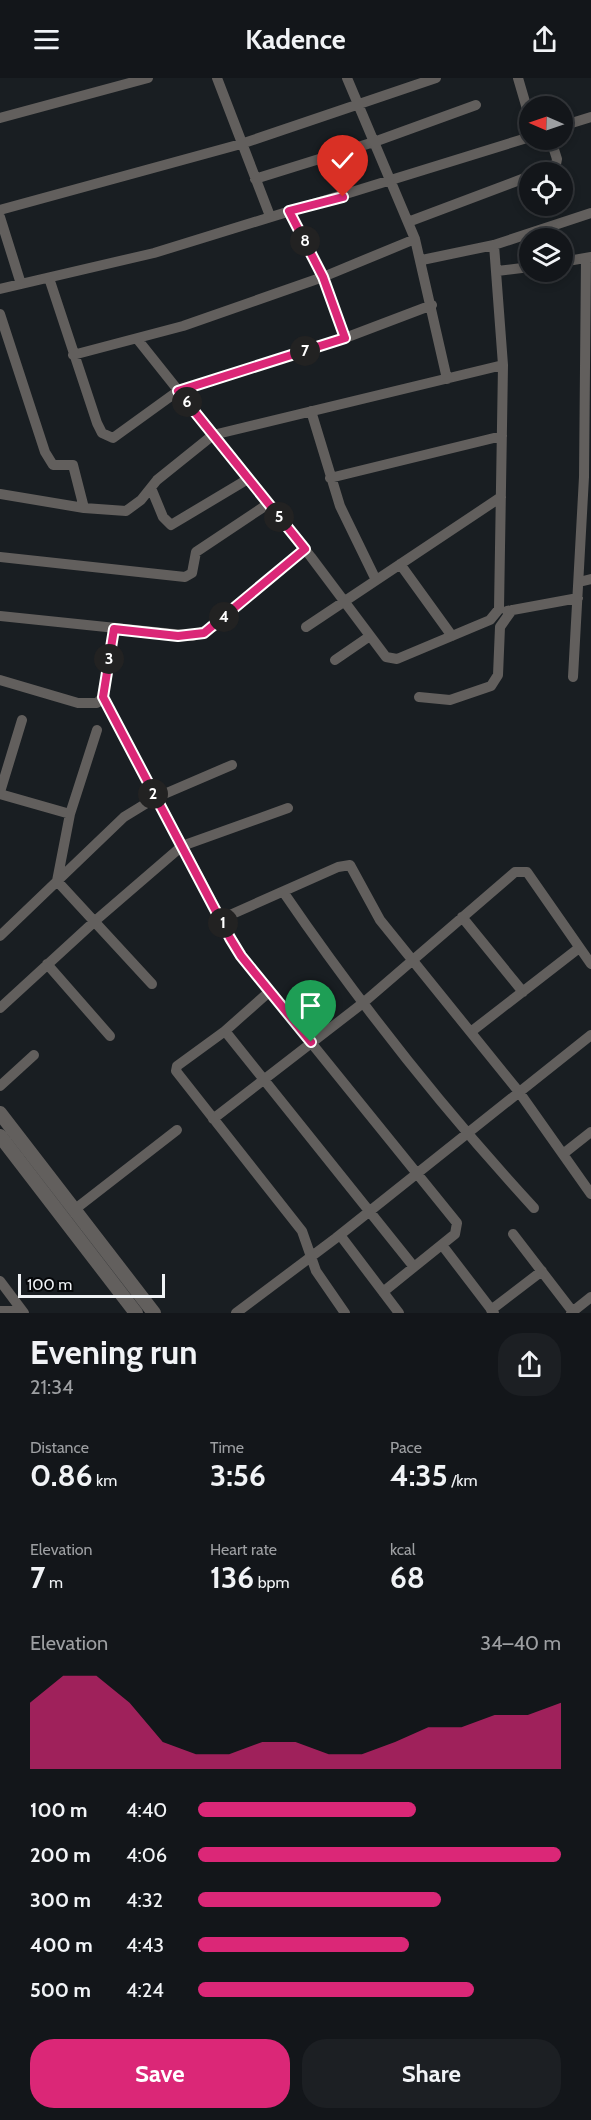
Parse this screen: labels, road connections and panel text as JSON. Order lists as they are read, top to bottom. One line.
{"scale_bar":"100 m","north":"left","page":{"header":"Kadence","pins":["8","7","6","5","4","3","2","1"],"scale":"100 m","heading":["Evening run","21:34"],"stats":[["Distance","0.86 km"],["Time","3:56"],["Pace","4:35 /km"],["Elevation","7 m"],["Heart rate","136 bpm"],["kcal","68"]],"chart":["Elevation","34–40 m"],"list":[{"name":"100 m","note":"4:40"},{"name":"200 m","note":"4:06"},{"name":"300 m","note":"4:32"},{"name":"400 m","note":"4:43"},{"name":"500 m","note":"4:24"}],"buttons":["Save","Share"]}}
